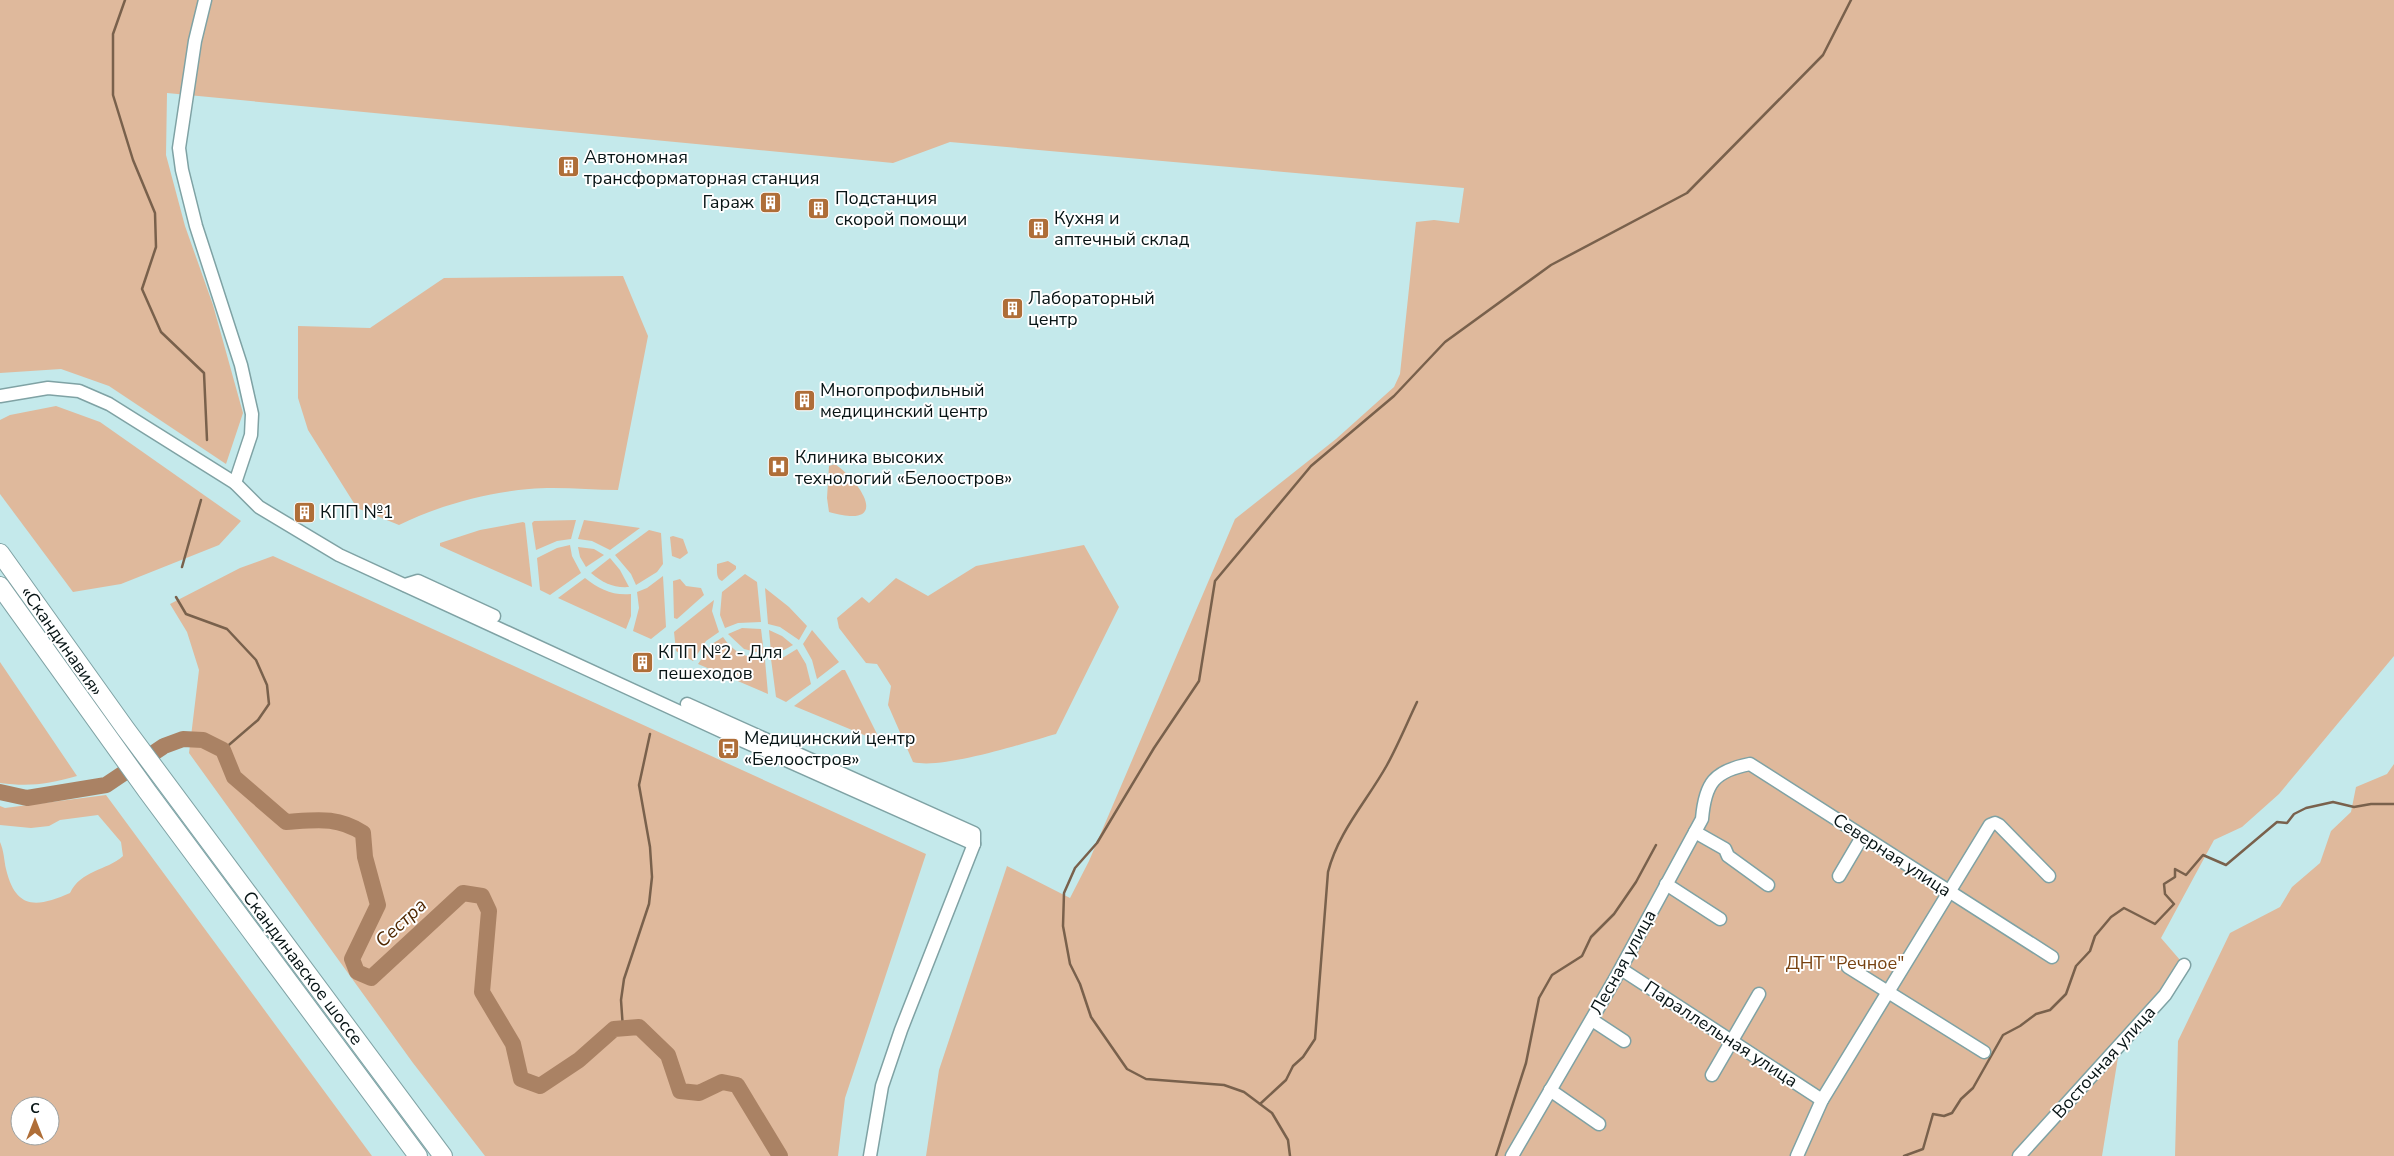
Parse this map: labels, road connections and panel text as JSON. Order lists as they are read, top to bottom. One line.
{"streets":{"highway":["«Скандинавия»","Скандинавское шоссе"],"street":["Северная улица","Лесная улица","Параллельная улица","Восточная улица"]},"crossings":[["«Скандинавия»","Скандинавское шоссе"],["Северная улица","Лесная улица"],["Лесная улица","Параллельная улица"]],"water":["Сестра"],"parks":["ДНТ \"Речное\""],"places":{"building":["Автономная трансформаторная станция","Гараж","Подстанция скорой помощи","Кухня и аптечный склад","Лабораторный центр","Многопрофильный медицинский центр","КПП №1","КПП №2 - Для пешеходов"],"hospital":["Клиника высоких технологий «Белоостров»"],"bus stop":["Медицинский центр «Белоостров»"]},"north":"top"}
